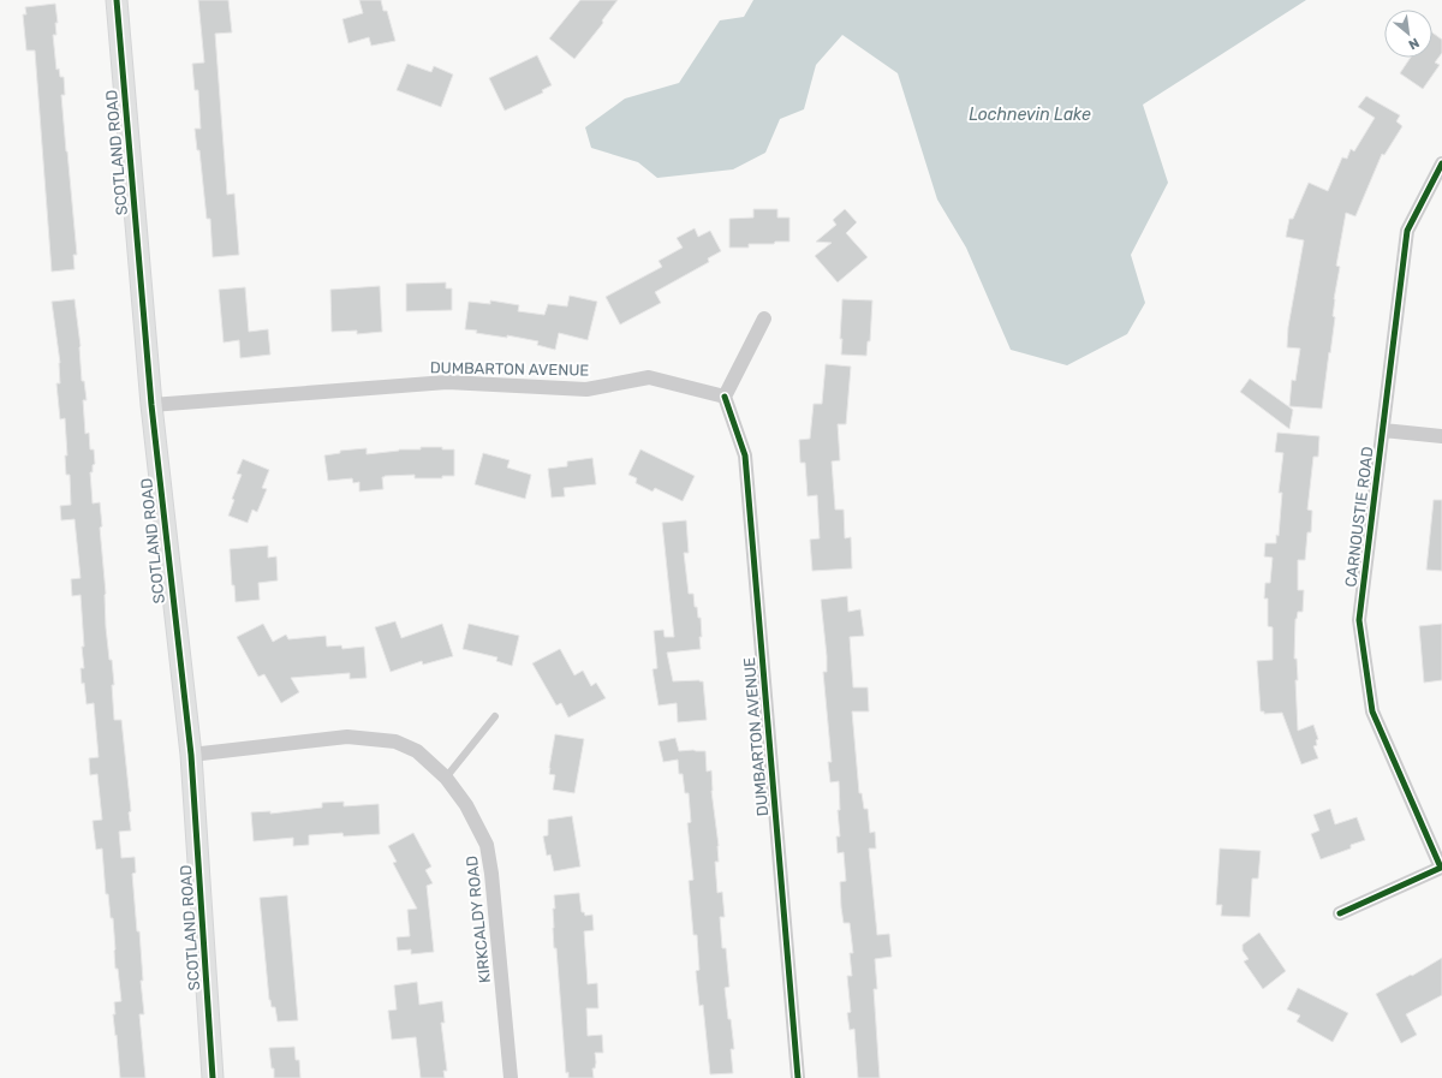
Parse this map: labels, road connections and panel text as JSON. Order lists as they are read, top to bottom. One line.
{"streets":{"street":["SCOTLAND ROAD","DUMBARTON AVENUE","CARNOUSTIE ROAD","KIRKCALDY ROAD"]},"crossings":[["SCOTLAND ROAD","DUMBARTON AVENUE"],["SCOTLAND ROAD","KIRKCALDY ROAD"]],"water":["Lochnevin Lake"],"north":"bottom right"}
